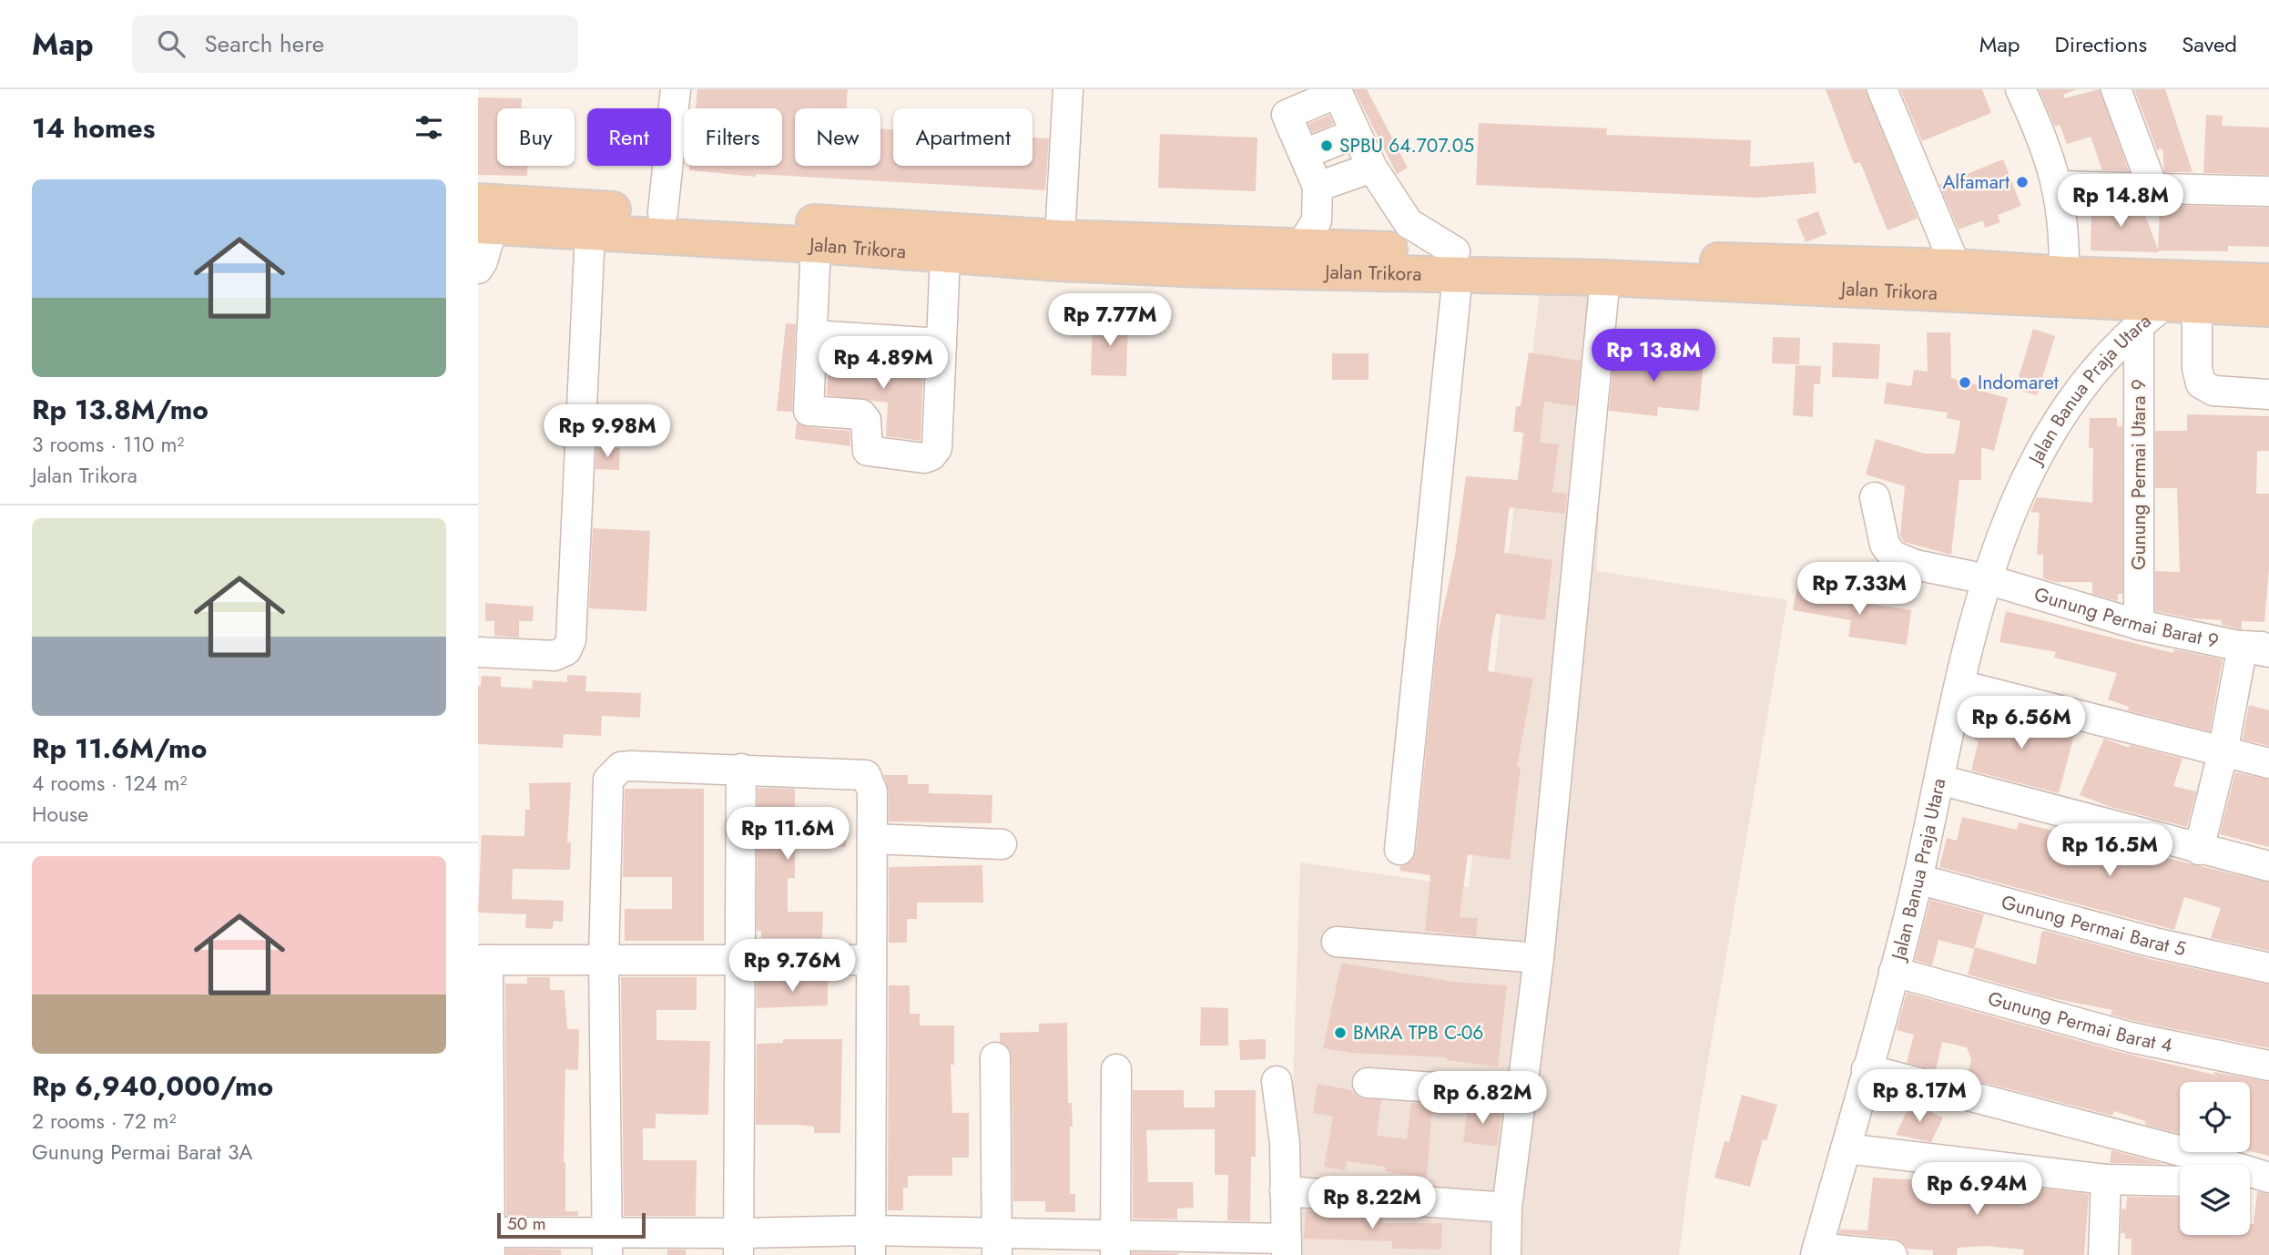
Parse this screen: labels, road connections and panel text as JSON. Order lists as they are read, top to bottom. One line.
{"streets":{"main road":["Jalan Trikora"],"street":["Jalan Banua Praja Utara","Gunung Permai Utara 9","Gunung Permai Barat 9","Gunung Permai Barat 5","Gunung Permai Barat 4"]},"crossings":[["Jalan Trikora","Jalan Banua Praja Utara"],["Jalan Trikora","Gunung Permai Utara 9"],["Jalan Banua Praja Utara","Gunung Permai Utara 9"],["Jalan Banua Praja Utara","Gunung Permai Barat 9"],["Jalan Banua Praja Utara","Gunung Permai Barat 5"],["Jalan Banua Praja Utara","Gunung Permai Barat 4"],["Gunung Permai Utara 9","Gunung Permai Barat 9"]],"places":["SPBU 64.707.05","Alfamart","Indomaret","BMRA TPB C-06"],"scale_bar":"50 m","page":{"header":"Map","search":"Search here","nav":["Map","Directions","Saved"],"heading":"14 homes","chip":["Buy","Rent","Filters","New","Apartment"],"list":[{"name":"Rp 13.8M/mo","note":"3 rooms · 110 m² · Jalan Trikora"},{"name":"Rp 11.6M/mo","note":"4 rooms · 124 m² · House"},{"name":"Rp 6,940,000/mo","note":"2 rooms · 72 m² · Gunung Permai Barat 3A"}],"price":["Rp 14.8M","Rp 7.77M","Rp 13.8M","Rp 4.89M","Rp 9.98M","Rp 7.33M","Rp 6.56M","Rp 11.6M","Rp 16.5M","Rp 9.76M","Rp 8.17M","Rp 6.82M","Rp 6.94M","Rp 8.22M"],"scale":"50 m"}}
